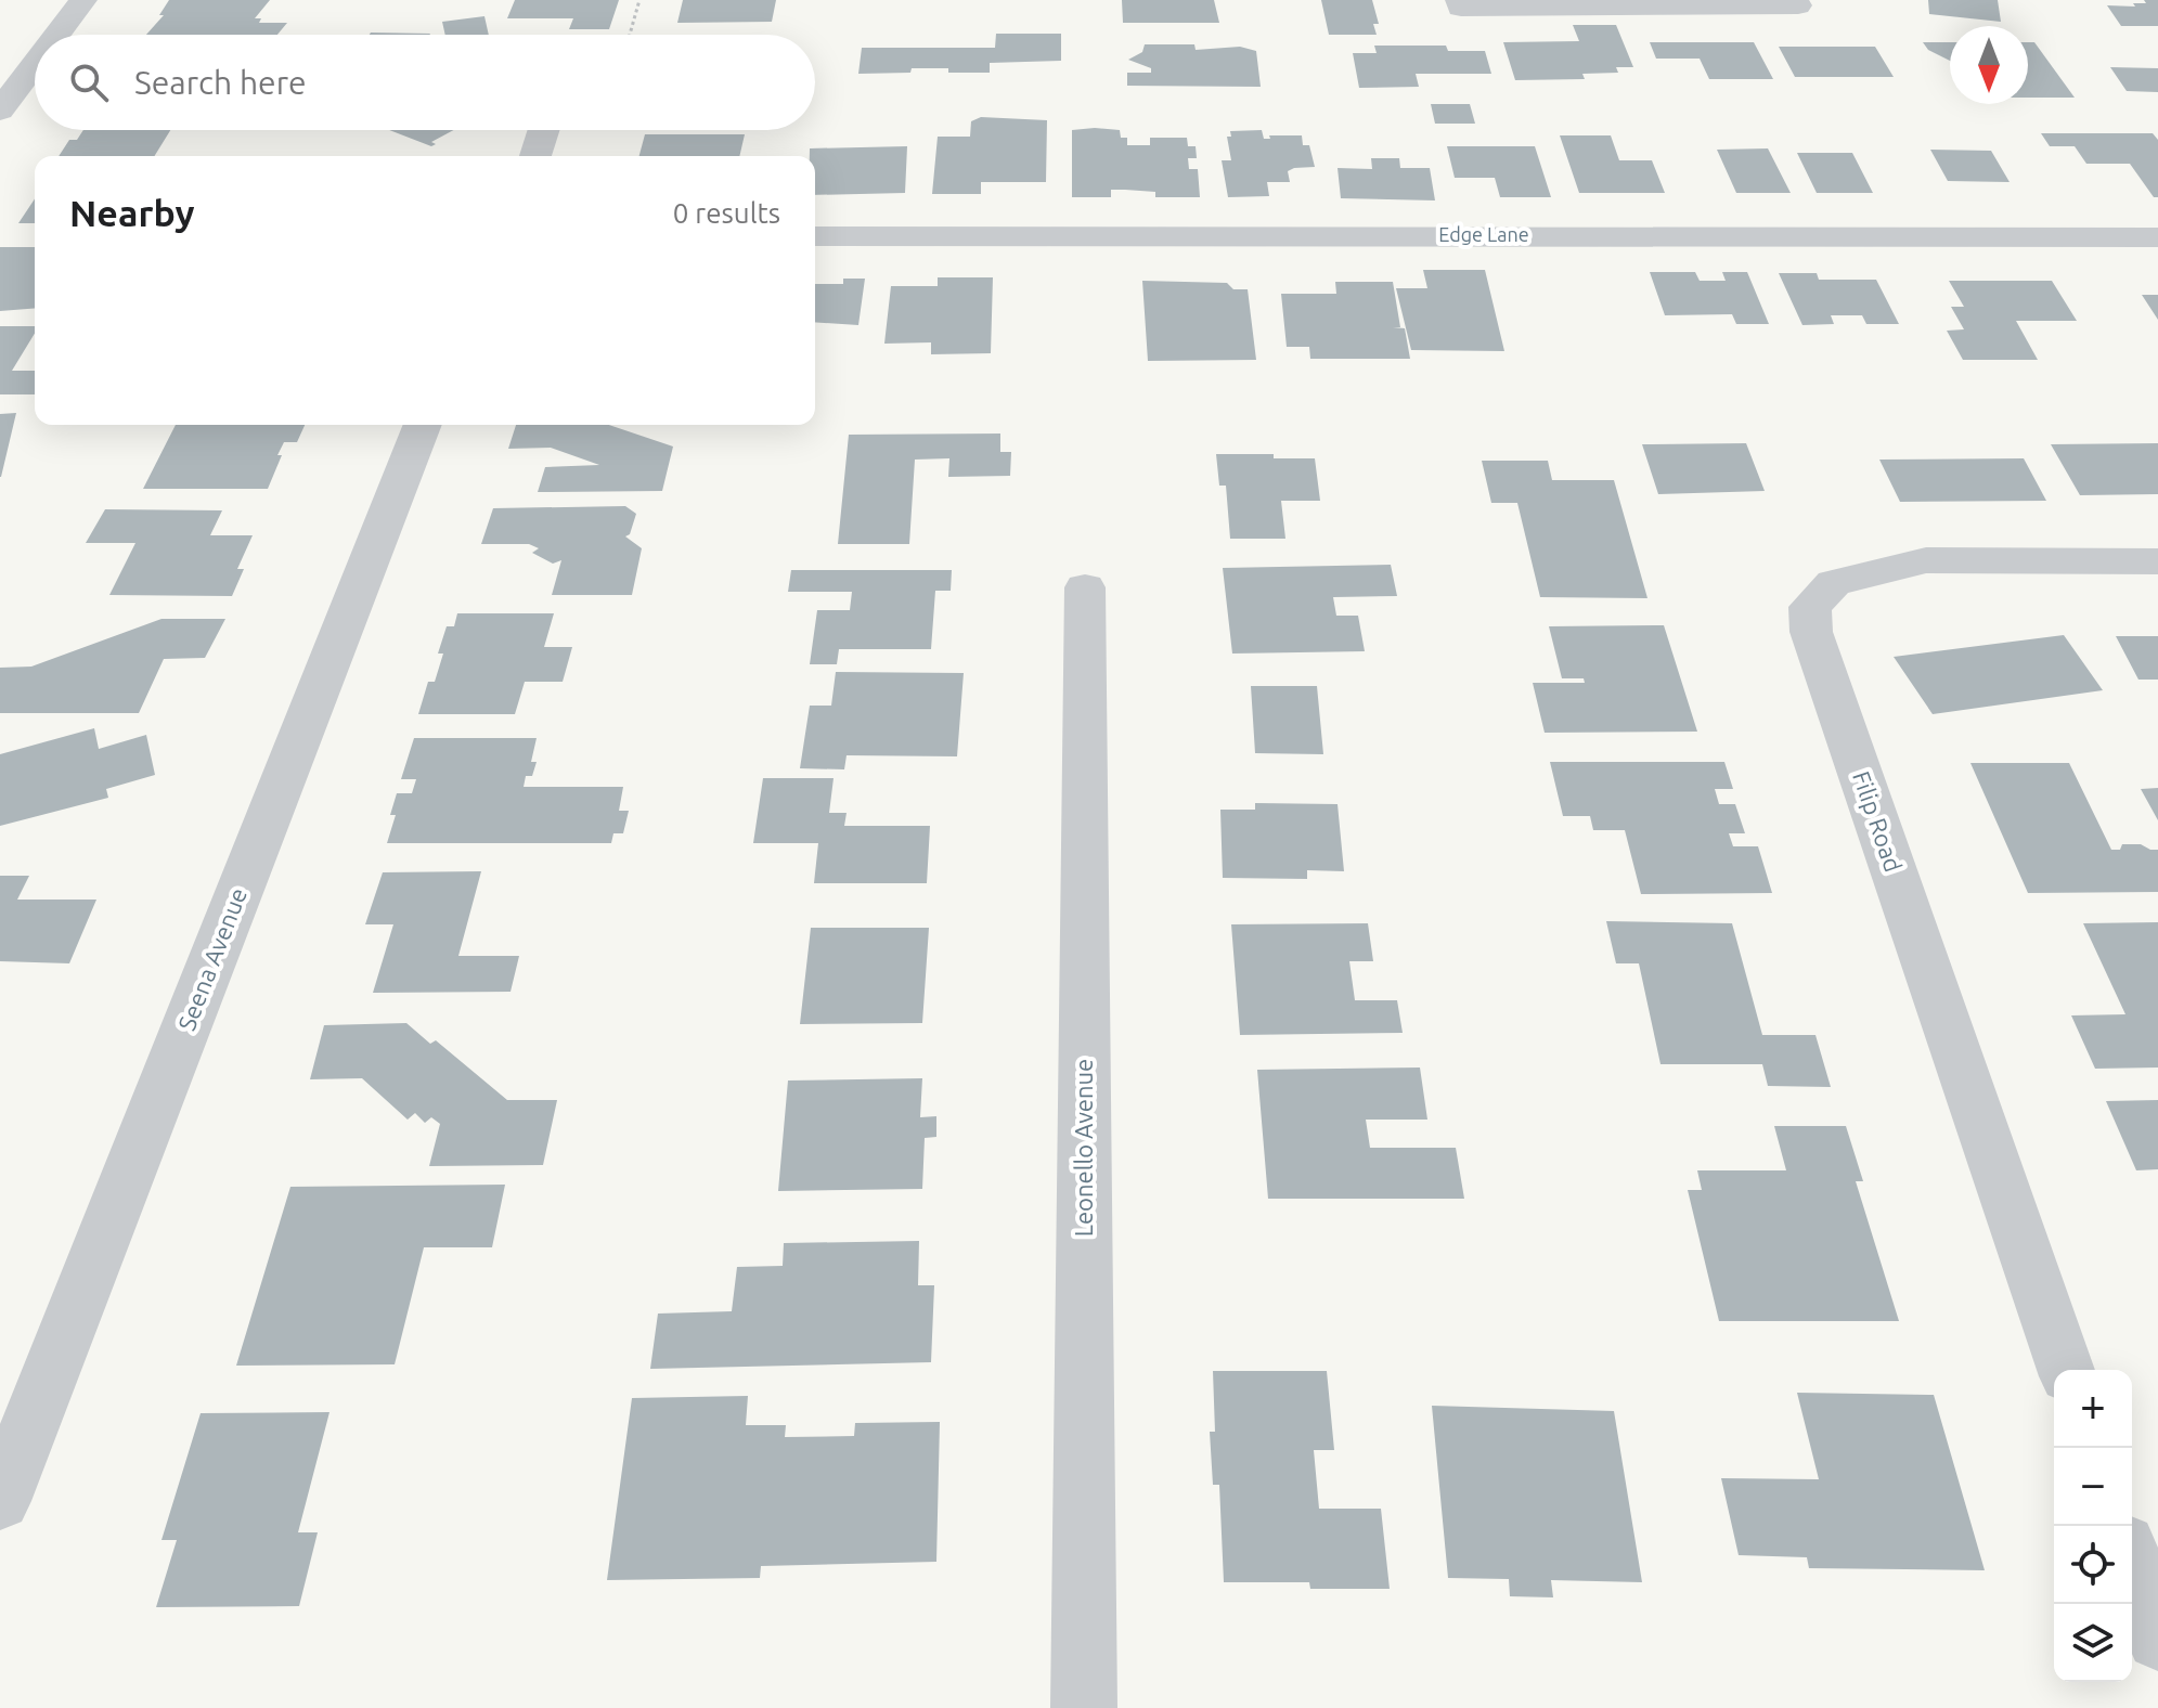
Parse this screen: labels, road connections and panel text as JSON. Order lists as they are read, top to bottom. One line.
{"streets":{"street":["Edge Lane","Filip Road","Seena Avenue","Leonello Avenue"]},"north":"bottom","page":{"search":"Search here","heading":["Nearby","0 results"],"map_buttons":["+","−"]}}
